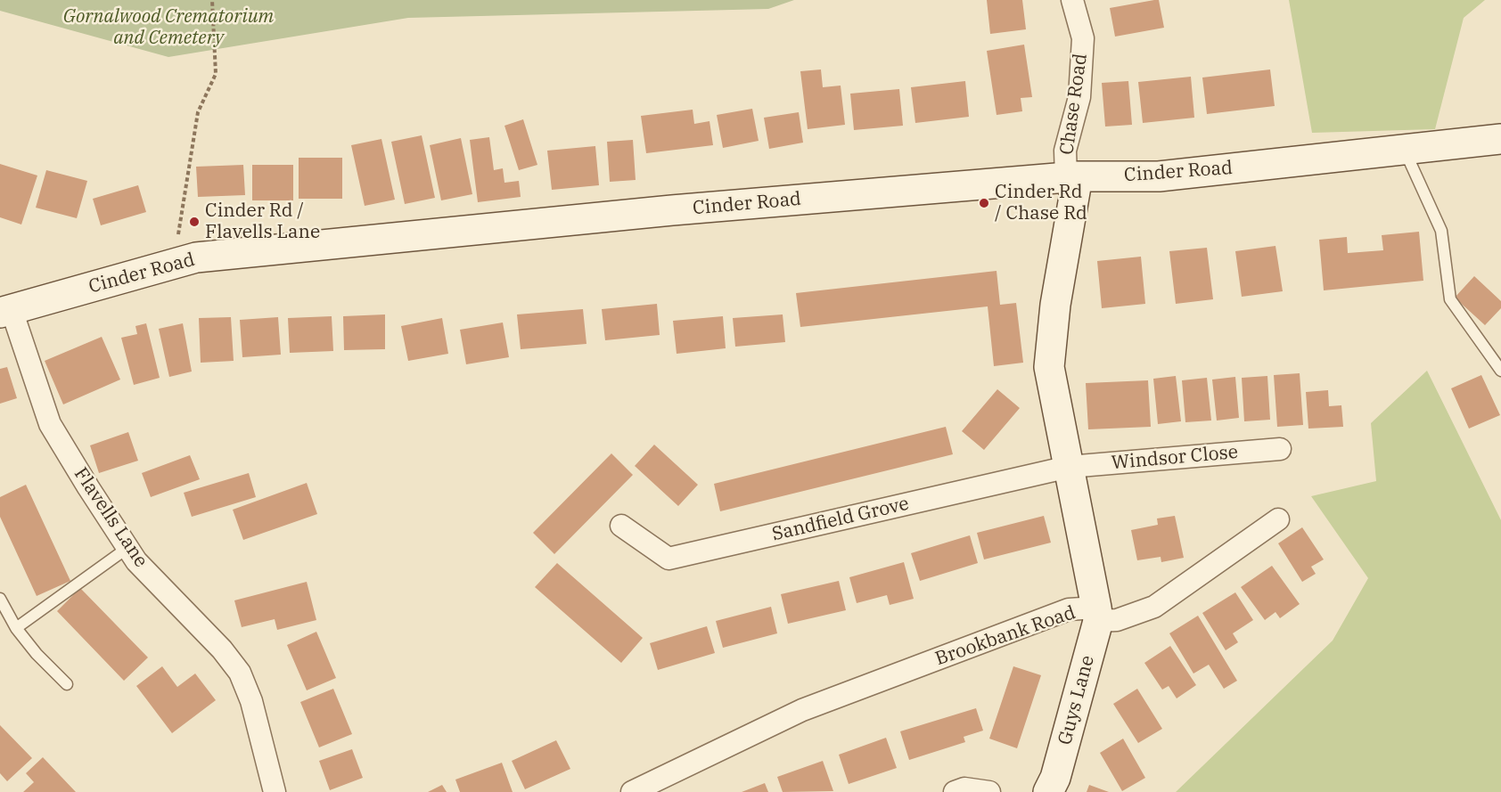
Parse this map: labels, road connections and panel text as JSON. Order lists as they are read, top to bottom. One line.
{"streets":{"main road":["Cinder Road","Brookbank Road","Guys Lane"],"street":["Chase Road","Windsor Close","Flavells Lane","Sandfield Grove"]},"crossings":[["Chase Road","Cinder Road"],["Chase Road","Brookbank Road"],["Cinder Road","Flavells Lane"],["Cinder Road","Brookbank Road"],["Windsor Close","Sandfield Grove"],["Windsor Close","Brookbank Road"],["Sandfield Grove","Brookbank Road"],["Brookbank Road","Guys Lane"]],"parks":["Gornalwood Crematorium and Cemetery"],"places":["Cinder Rd / Chase Rd","Cinder Rd / Flavells Lane"]}
